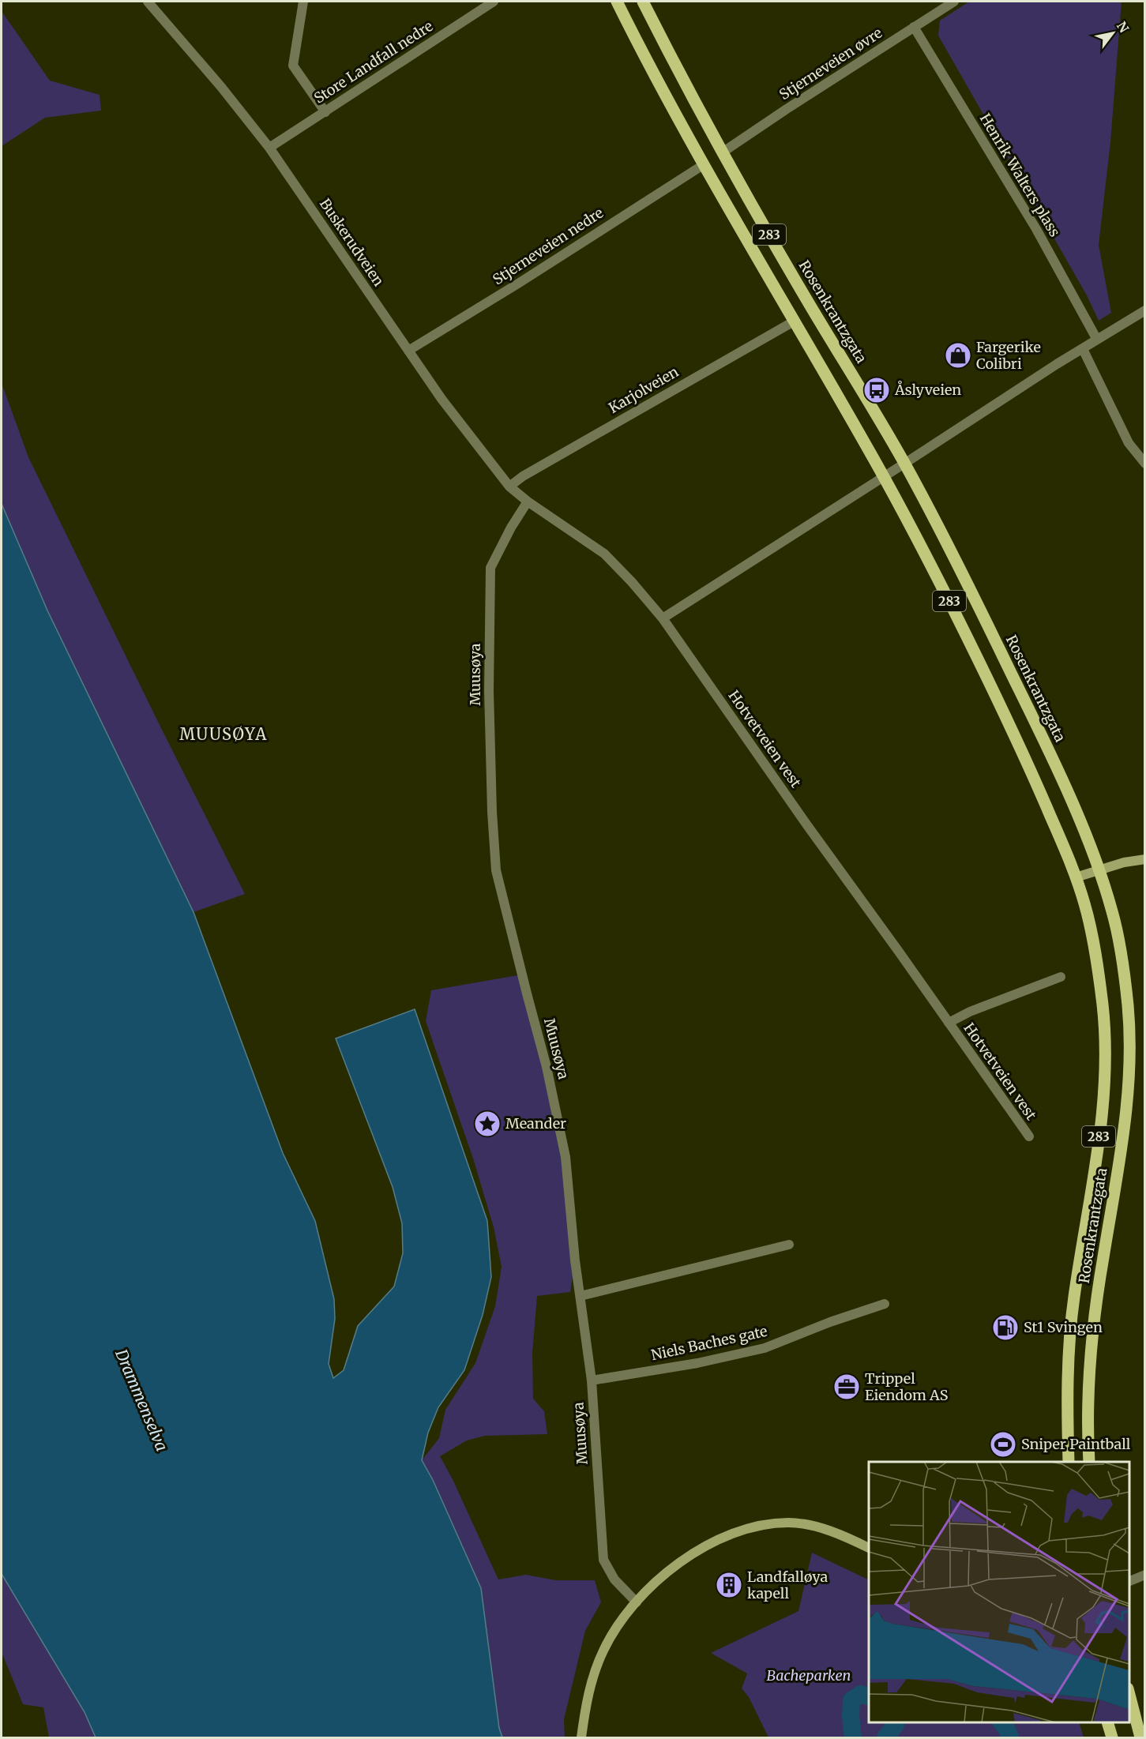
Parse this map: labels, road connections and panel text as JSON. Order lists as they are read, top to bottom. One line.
{"streets":{"main road":["283","Rosenkrantzgata"],"street":["Store Landfall nedre","Stjerneveien øvre","Henrik Walters plass","Buskerudveien","Stjerneveien nedre","Karjolveien","Muusøya","Hotvetveien vest","Niels Baches gate"]},"crossings":[["Store Landfall nedre","Buskerudveien"],["Stjerneveien øvre","Henrik Walters plass"],["Stjerneveien øvre","Rosenkrantzgata"],["Buskerudveien","Stjerneveien nedre"],["Buskerudveien","Karjolveien"],["Buskerudveien","Muusøya"],["Buskerudveien","Hotvetveien vest"],["Stjerneveien nedre","Rosenkrantzgata"],["Rosenkrantzgata","Karjolveien"],["Muusøya","Hotvetveien vest"],["Muusøya","Niels Baches gate"]],"districts":["MUUSØYA"],"water":["Drammenselva"],"parks":["Bacheparken"],"places":{"shop":["Fargerike Colibri"],"bus stop":["Åslyveien"],"place":["Meander"],"fuel station":["St1 Svingen"],"office":["Trippel Eiendom AS"],"sports":["Sniper Paintball"],"building":["Landfalløya kapell"]},"north":"top right"}
